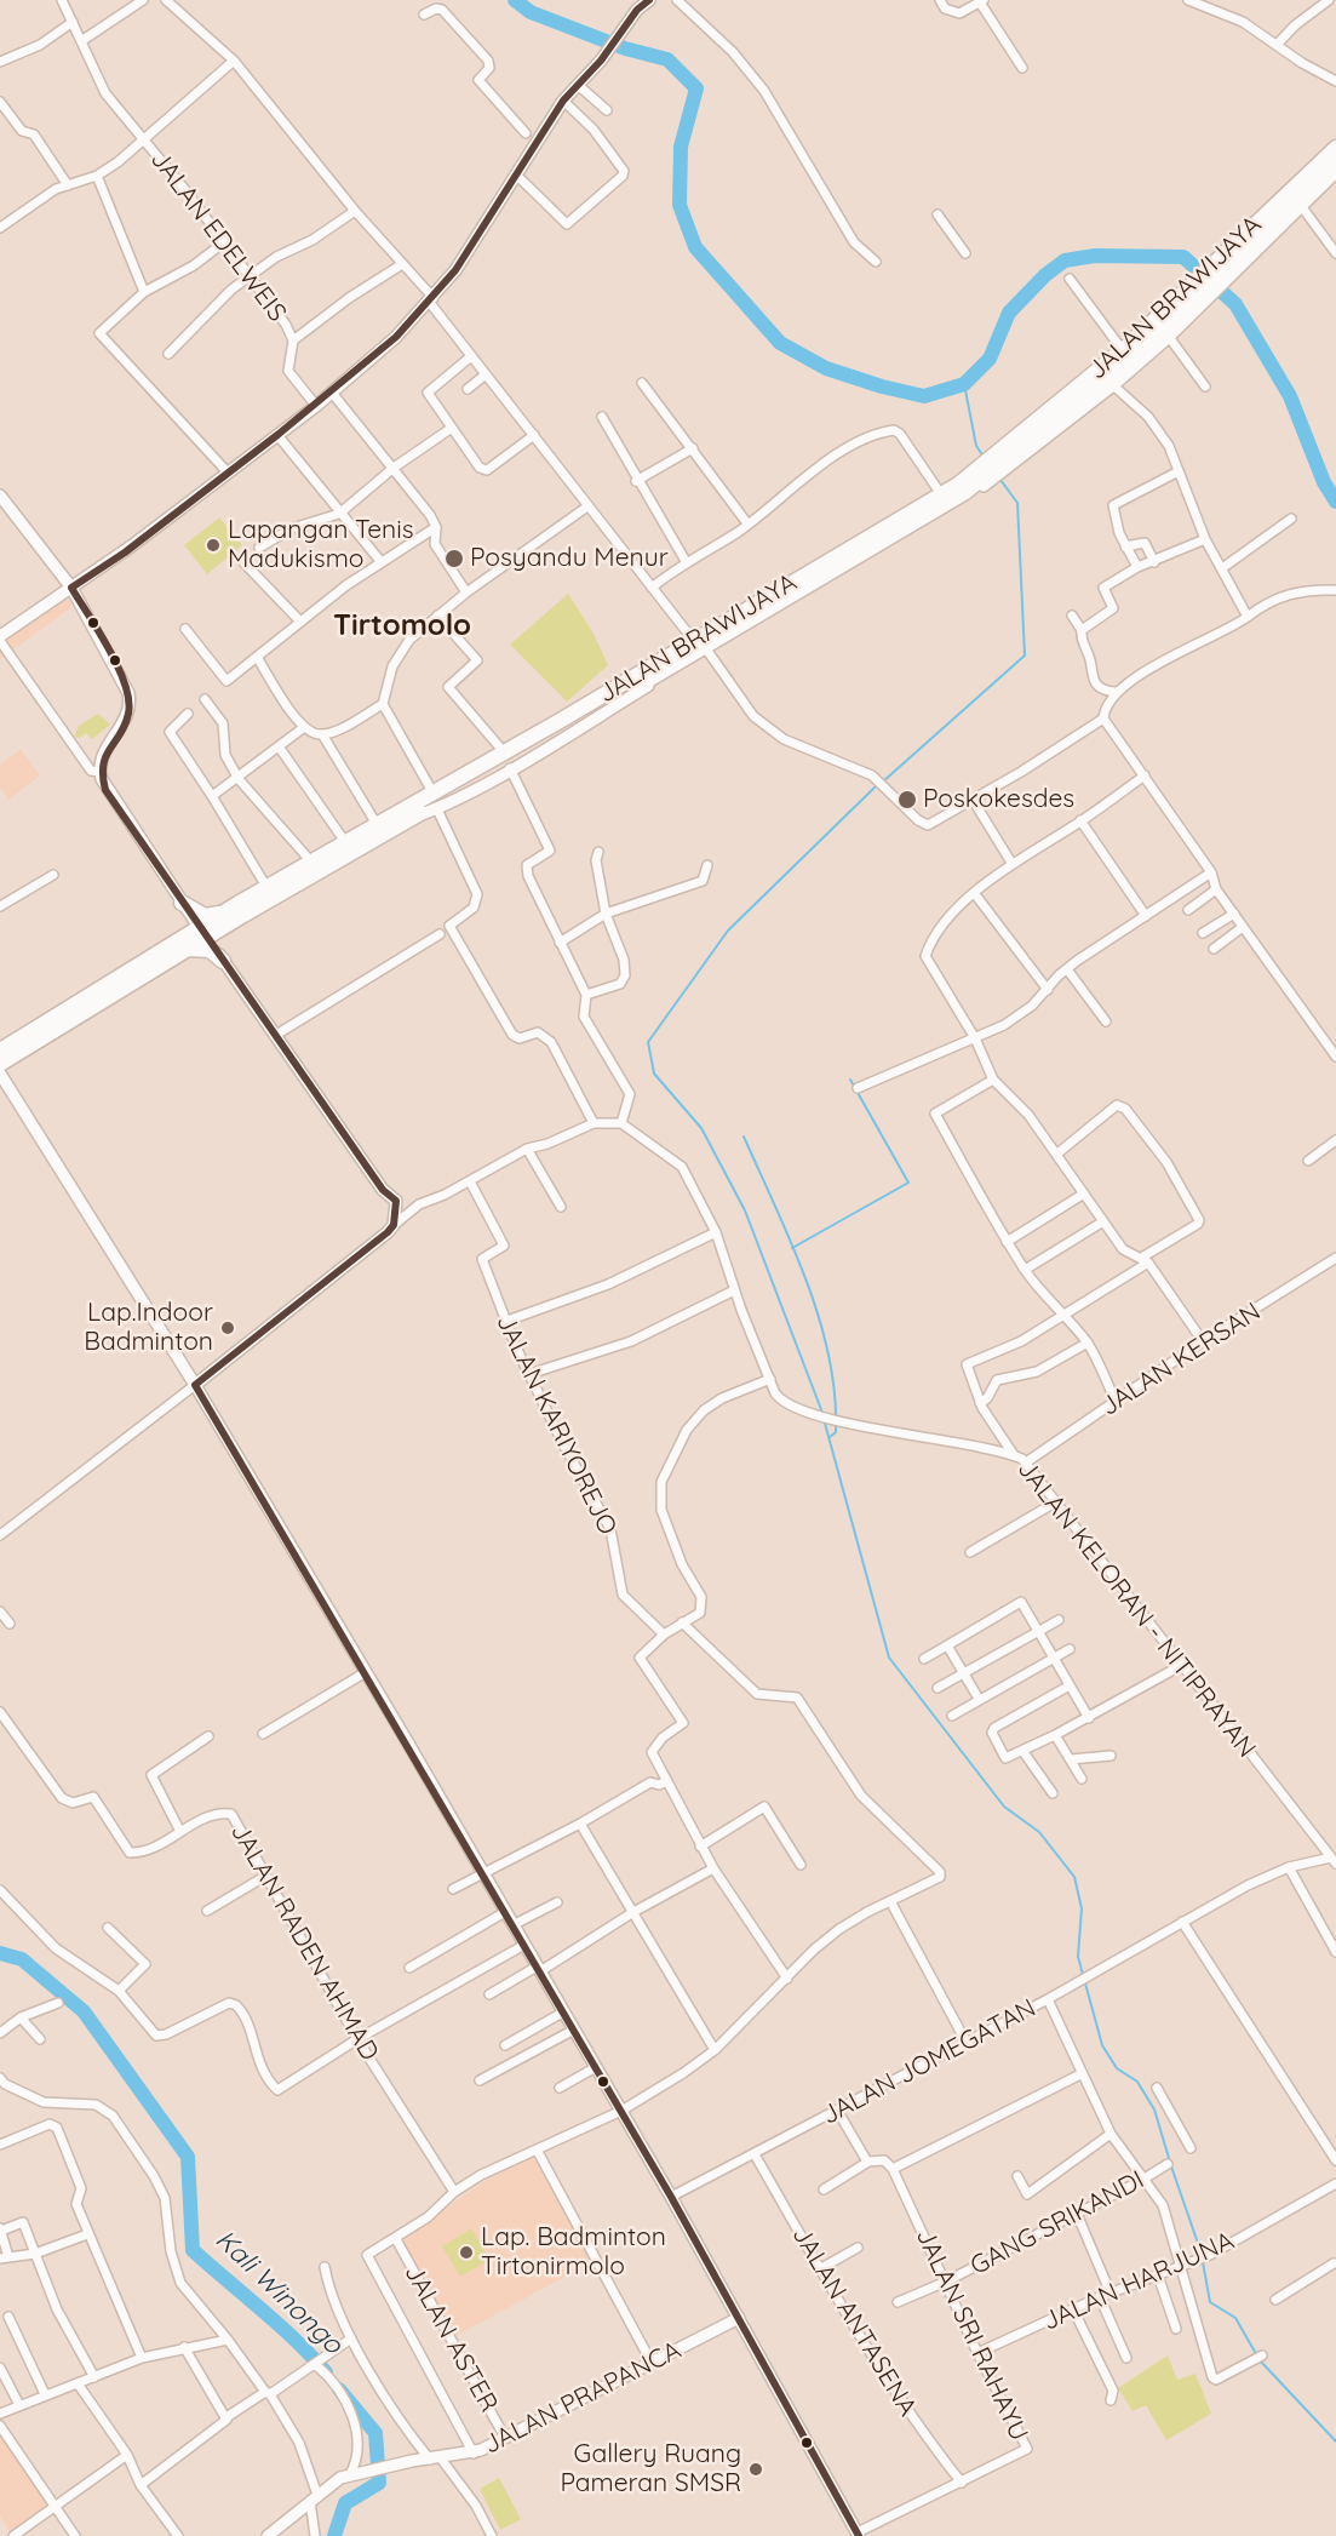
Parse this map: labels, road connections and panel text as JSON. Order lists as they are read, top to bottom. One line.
{"streets":{"highway":["JALAN BRAWIJAYA"],"street":["JALAN EDELWEIS","JALAN KERSAN","JALAN KARIYOREJO","JALAN KELORAN - NITIPRAYAN","JALAN RADEN AHMAD","JALAN JOMEGATAN","GANG SRIKANDI","JALAN HARJUNA","JALAN ANTASENA","JALAN SRI RAHAYU","JALAN ASTER","JALAN PRAPANCA"]},"crossings":[["JALAN KERSAN","JALAN KELORAN - NITIPRAYAN"],["JALAN KELORAN - NITIPRAYAN","JALAN JOMEGATAN"],["JALAN JOMEGATAN","JALAN ANTASENA"],["GANG SRIKANDI","JALAN SRI RAHAYU"],["JALAN HARJUNA","JALAN SRI RAHAYU"],["JALAN ANTASENA","JALAN SRI RAHAYU"],["JALAN ASTER","JALAN PRAPANCA"]],"districts":["Tirtomolo"],"water":["Kali Winongo"],"places":["Lapangan Tenis Madukismo","Posyandu Menur","Poskokesdes","Lap.Indoor Badminton","Lap. Badminton Tirtonirmolo","Gallery Ruang Pameran SMSR"]}
